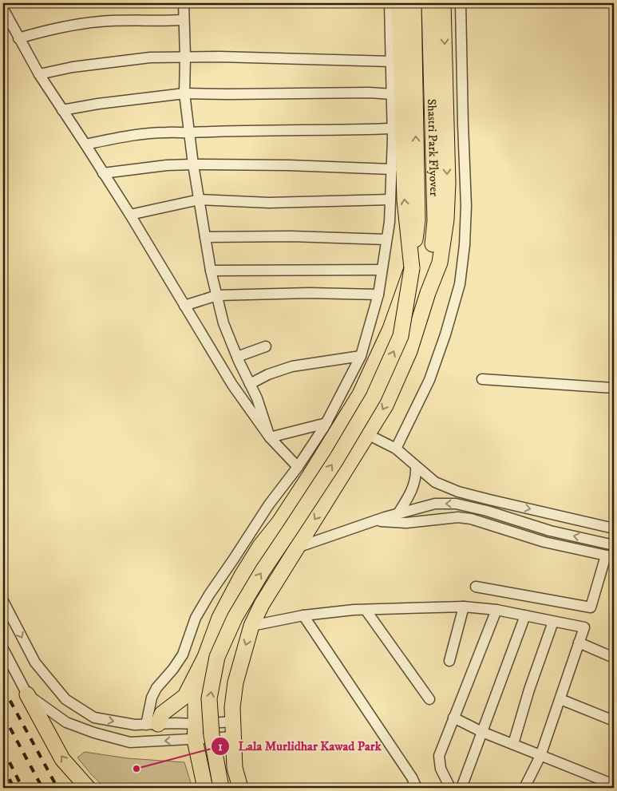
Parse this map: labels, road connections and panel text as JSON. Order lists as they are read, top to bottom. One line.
{"streets":{"highway":["Shastri Park Flyover"]},"places":["Lala Murlidhar Kawad Park"]}
